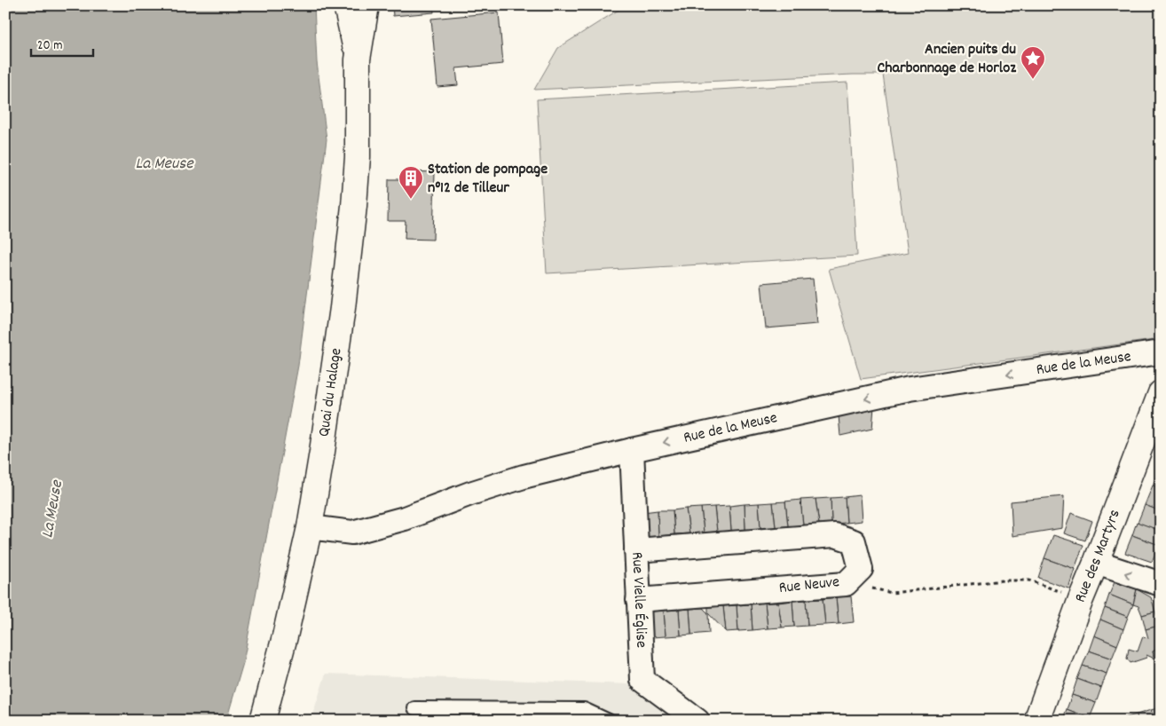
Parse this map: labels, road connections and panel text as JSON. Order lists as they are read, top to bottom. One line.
{"streets":{"main road":["Quai du Halage","Rue des Martyrs"],"street":["Rue de la Meuse","Rue Neuve","Rue Vielle Église"]},"crossings":[["Rue de la Meuse","Quai du Halage"],["Rue de la Meuse","Rue Vielle Église"],["Rue Neuve","Rue Vielle Église"]],"one_way":["Rue de la Meuse"],"water":["La Meuse"],"places":{"place":["Ancien puits du Charbonnage de Horloz"],"building":["Station de pompage n°12 de Tilleur"]},"scale_bar":"20 m"}
